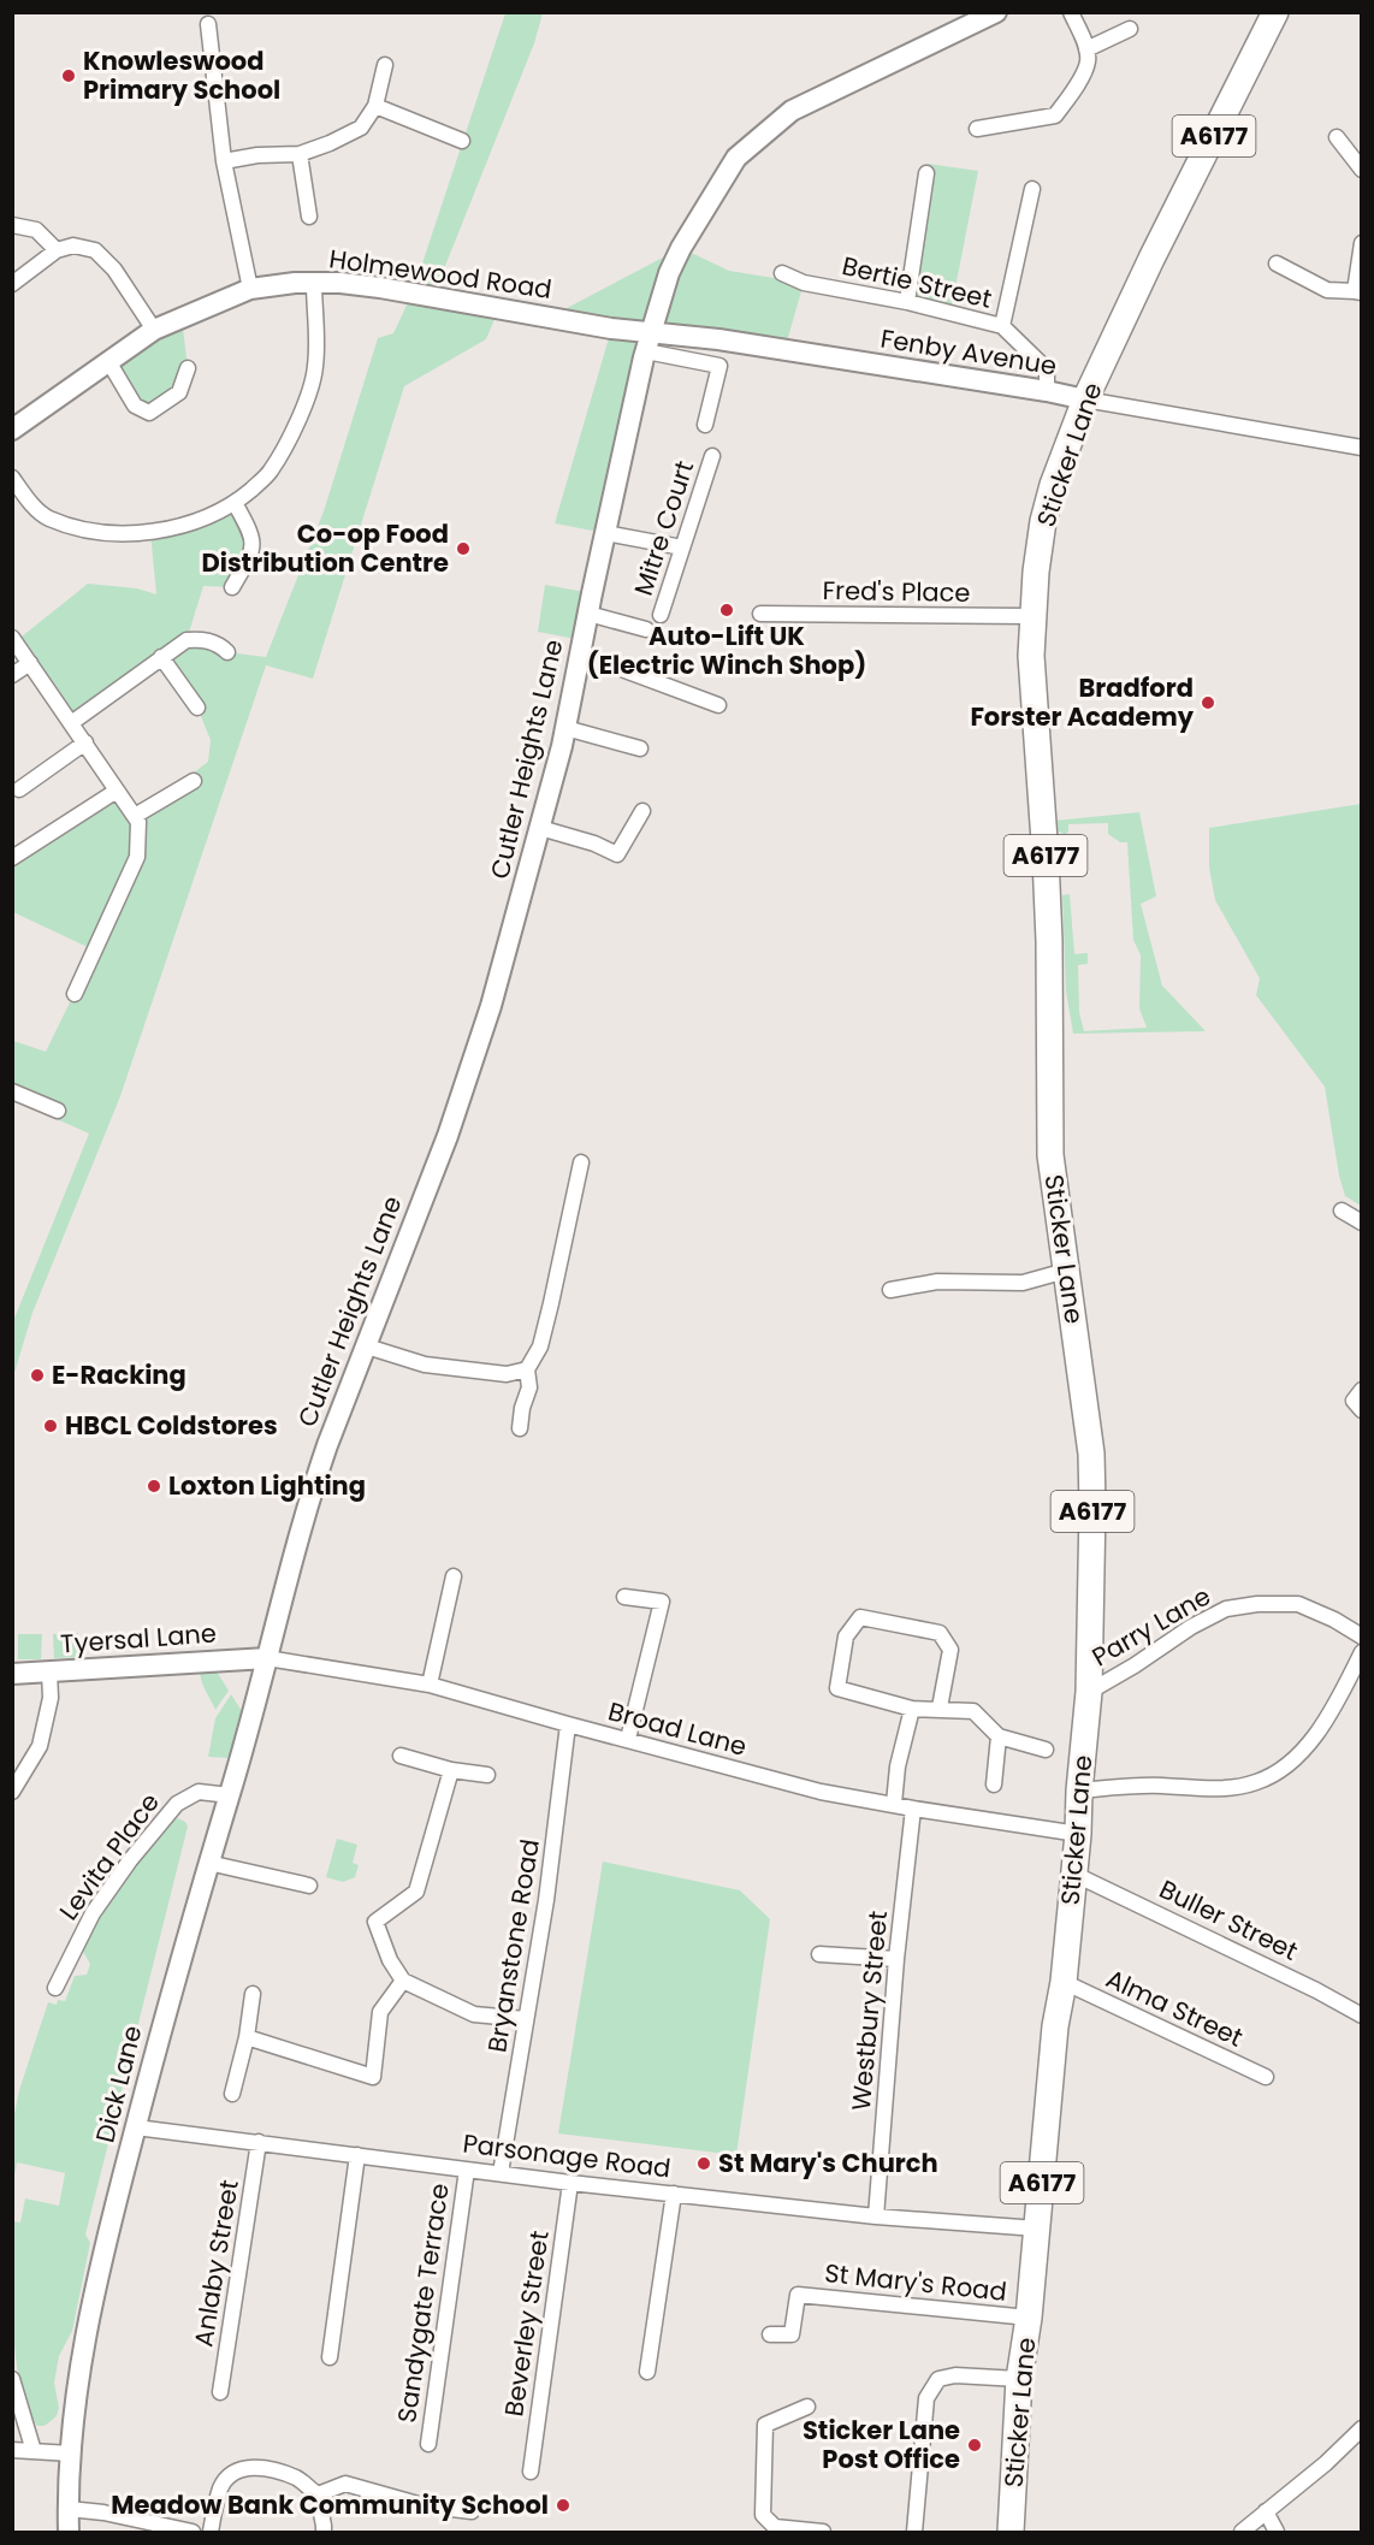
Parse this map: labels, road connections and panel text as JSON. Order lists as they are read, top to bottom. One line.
{"streets":{"highway":["A6177","Sticker Lane"],"street":["Holmewood Road","Bertie Street","Fenby Avenue","Mitre Court","Fred's Place","Cutler Heights Lane","Parry Lane","Tyersal Lane","Broad Lane","Levita Place","Buller Street","Bryanstone Road","Alma Street","Westbury Street","Dick Lane","Parsonage Road","Anlaby Street","St Mary's Road","Sandygate Terrace","Beverley Street"]},"crossings":[["Holmewood Road","Fenby Avenue"],["Holmewood Road","Cutler Heights Lane"],["Bertie Street","Fenby Avenue"],["Fenby Avenue","Sticker Lane"],["Fenby Avenue","Cutler Heights Lane"],["Sticker Lane","Fred's Place"],["Sticker Lane","Parry Lane"],["Sticker Lane","Broad Lane"],["Sticker Lane","Buller Street"],["Sticker Lane","Alma Street"],["Sticker Lane","Parsonage Road"],["Sticker Lane","St Mary's Road"],["Cutler Heights Lane","Tyersal Lane"],["Cutler Heights Lane","Broad Lane"],["Cutler Heights Lane","Dick Lane"],["Tyersal Lane","Broad Lane"],["Tyersal Lane","Dick Lane"],["Broad Lane","Bryanstone Road"],["Broad Lane","Westbury Street"],["Broad Lane","Dick Lane"],["Levita Place","Dick Lane"],["Bryanstone Road","Parsonage Road"],["Westbury Street","Parsonage Road"],["Dick Lane","Parsonage Road"],["Parsonage Road","Anlaby Street"],["Parsonage Road","Sandygate Terrace"],["Parsonage Road","Beverley Street"]],"places":["Knowleswood Primary School","Co-op Food Distribution Centre","Auto-Lift UK (Electric Winch Shop)","Bradford Forster Academy","E-Racking","HBCL Coldstores","Loxton Lighting","St Mary's Church","Sticker Lane Post Office","Meadow Bank Community School"]}
